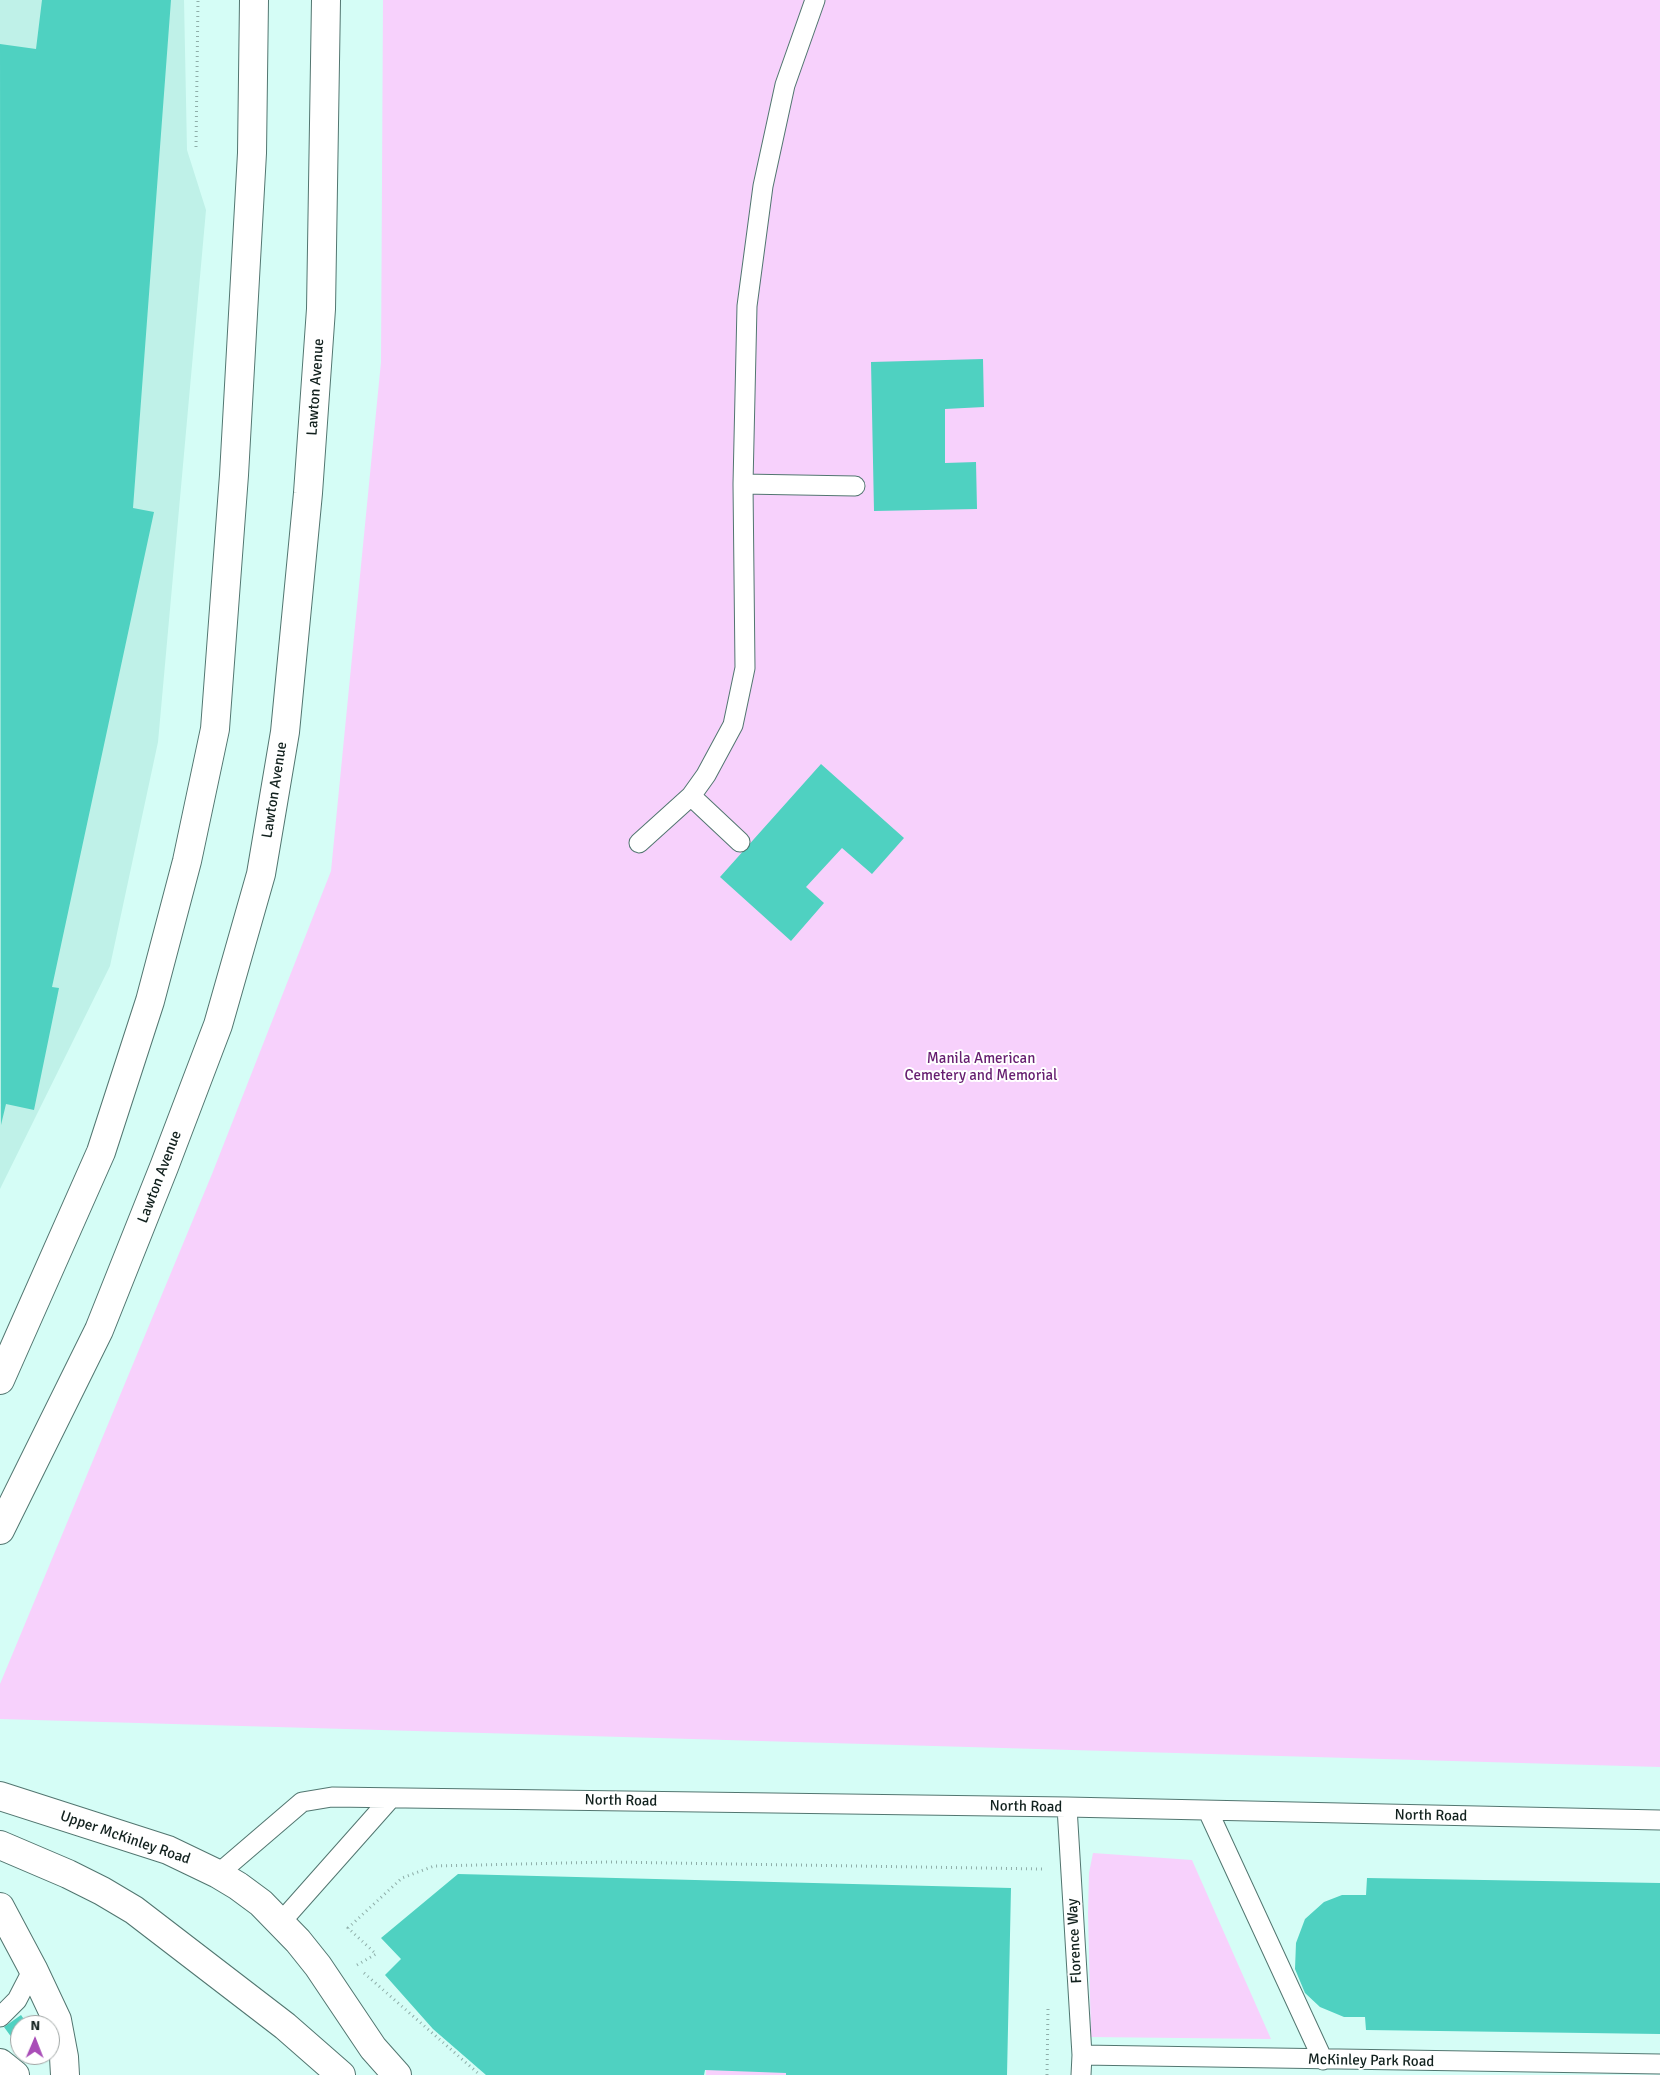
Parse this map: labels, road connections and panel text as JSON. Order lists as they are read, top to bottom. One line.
{"streets":{"main road":["Lawton Avenue","Upper McKinley Road"],"lane":["North Road","Florence Way","McKinley Park Road"]},"crossings":[["North Road","Upper McKinley Road"],["North Road","Florence Way"],["Florence Way","McKinley Park Road"]],"parks":["Manila American Cemetery and Memorial"],"north":"top"}
